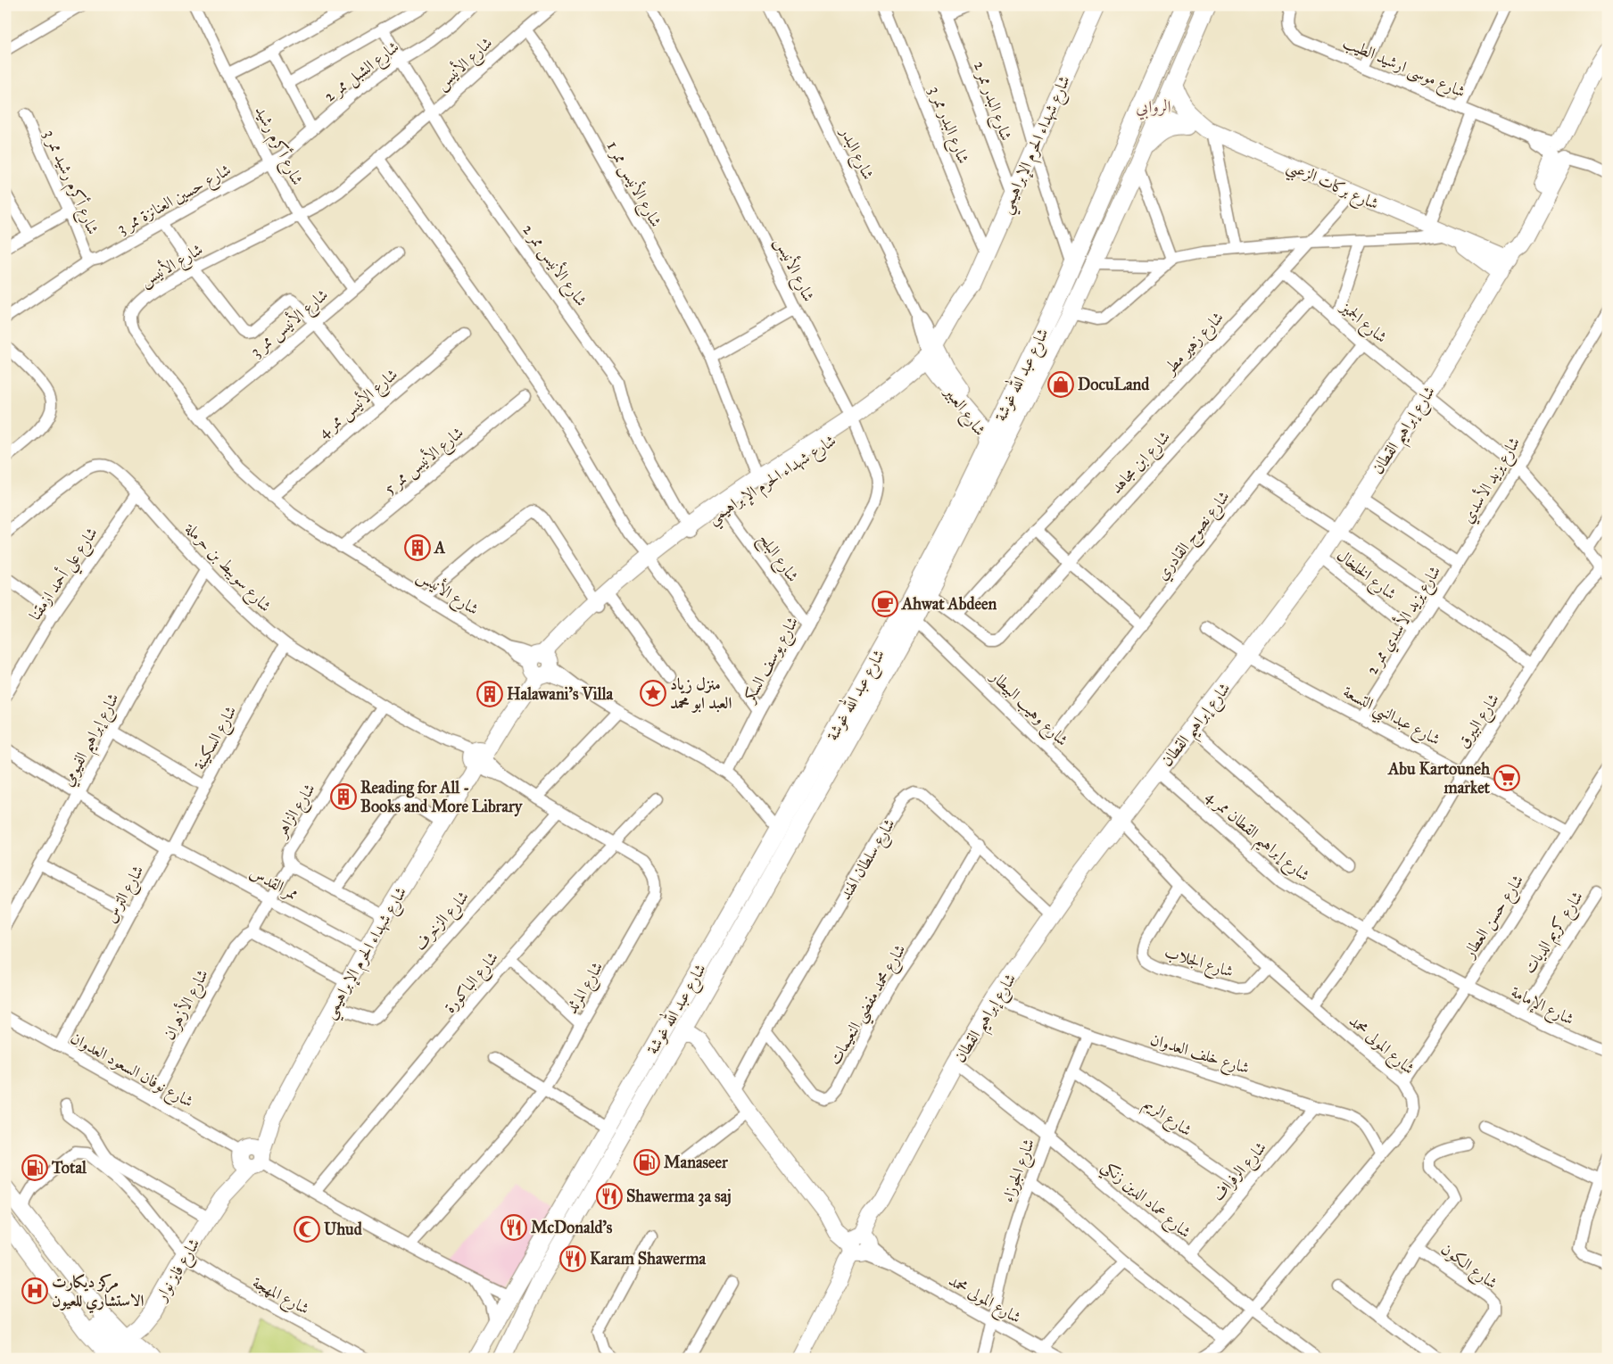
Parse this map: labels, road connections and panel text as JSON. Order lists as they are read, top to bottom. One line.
{"streets":{"main road":["شارع عبد الله غوشة"],"street":["شارع الأنيس","شارع موسى ارشيد الطيب","شارع الشبل ممر 2","شارع البدر ممر 2","شارع البدر ممر 3","شارع شهداء الحرم الإبراهيمي","شارع أكرم رشيد","شارع البدر","شارع أكرم رشيد ممر 3","شارع الأنيس ممر 1","شارع بركات الزعبي","شارع حسين العنانزة ممر 3","شارع الأنيس ممر 2","شارع الجميز","شارع الأنيس ممر 3","شارع زهير مطر","شارع الأنيس ممر 4","شارع العبير","شارع إبراهيم القطان","شارع الأنيس ممر 5","شارع ابن مجاهد","شارع يزيد الأسدي","شارع نصوح القادري","شارع البلح","شارع سويبط بن حرملة","شارع علي أحمد ازمقنا","شارع الخلخال","شارع يزيد الأسدي ممر 2","شارع يوسف السكر","شارع وهيب البيطار","شارع عبدالنبي التسعة","شارع البيرق","شارع السكينة","شارع إبراهيم الفيومي","شارع الزاهر","شارع إبراهيم القطان ممر 4","شارع سلطان الهند","ممر القدس","شارع الترس","شارع حسن العطار","شارع الزخرف","شارع كريم الديات","شارع الجلاب","شارع الباكورة","شارع المرثد","شارع الأزهران","شارع محمد مفضي النعيمات","شارع الإمامة","شارع المولى محمد","شارع خلف العدوان","شارع نوفان السعود العدوان","شارع الريم","شارع الجوزاء","شارع الرفراف","شارع عماد الدين زنكي","شارع الكون","شارع فايز نوار","شارع المهجة"]},"crossings":[["شارع الأنيس","شارع شهداء الحرم الإبراهيمي"],["شارع الأنيس","شارع أكرم رشيد"],["شارع الأنيس","شارع الأنيس ممر 1"],["شارع الأنيس","شارع الأنيس ممر 2"],["شارع الأنيس","شارع الأنيس ممر 3"],["شارع الأنيس","شارع الأنيس ممر 4"],["شارع الأنيس","شارع الأنيس ممر 5"],["شارع الأنيس","شارع يوسف السكر"],["شارع موسى ارشيد الطيب","شارع إبراهيم القطان"],["شارع الشبل ممر 2","شارع أكرم رشيد"],["شارع الشبل ممر 2","شارع حسين العنانزة ممر 3"],["شارع الشبل ممر 2","شارع الأنيس ممر 2"],["شارع البدر ممر 2","شارع شهداء الحرم الإبراهيمي"],["شارع البدر ممر 2","شارع عبد الله غوشة"],["شارع البدر ممر 3","شارع شهداء الحرم الإبراهيمي"],["شارع شهداء الحرم الإبراهيمي","شارع البدر"],["شارع شهداء الحرم الإبراهيمي","شارع الأنيس ممر 1"],["شارع شهداء الحرم الإبراهيمي","شارع الأنيس ممر 2"],["شارع شهداء الحرم الإبراهيمي","شارع العبير"],["شارع شهداء الحرم الإبراهيمي","شارع البلح"],["شارع شهداء الحرم الإبراهيمي","شارع سويبط بن حرملة"],["شارع شهداء الحرم الإبراهيمي","شارع يوسف السكر"],["شارع شهداء الحرم الإبراهيمي","ممر القدس"],["شارع شهداء الحرم الإبراهيمي","شارع الزخرف"],["شارع شهداء الحرم الإبراهيمي","شارع المرثد"],["شارع شهداء الحرم الإبراهيمي","شارع نوفان السعود العدوان"],["شارع شهداء الحرم الإبراهيمي","شارع فايز نوار"],["شارع أكرم رشيد","شارع حسين العنانزة ممر 3"],["شارع أكرم رشيد","شارع الأنيس ممر 3"],["شارع البدر","شارع العبير"],["شارع أكرم رشيد ممر 3","شارع حسين العنانزة ممر 3"],["شارع بركات الزعبي","شارع زهير مطر"],["شارع بركات الزعبي","شارع عبد الله غوشة"],["شارع بركات الزعبي","شارع إبراهيم القطان"],["شارع الجميز","شارع زهير مطر"],["شارع الجميز","شارع إبراهيم القطان"],["شارع الجميز","شارع ابن مجاهد"],["شارع الجميز","شارع يزيد الأسدي"],["شارع الجميز","شارع نصوح القادري"],["شارع الجميز","شارع البيرق"],["شارع زهير مطر","شارع ابن مجاهد"],["شارع عبد الله غوشة","شارع العبير"],["شارع عبد الله غوشة","شارع وهيب البيطار"],["شارع عبد الله غوشة","شارع نوفان السعود العدوان"],["شارع إبراهيم القطان","شارع الخلخال"],["شارع إبراهيم القطان","شارع وهيب البيطار"],["شارع إبراهيم القطان","شارع عبدالنبي التسعة"],["شارع إبراهيم القطان","شارع إبراهيم القطان ممر 4"],["شارع إبراهيم القطان","شارع سلطان الهند"],["شارع إبراهيم القطان","شارع المولى محمد"],["شارع إبراهيم القطان","شارع خلف العدوان"],["شارع إبراهيم القطان","شارع عماد الدين زنكي"],["شارع يزيد الأسدي","شارع يزيد الأسدي ممر 2"],["شارع نصوح القادري","شارع وهيب البيطار"],["شارع البلح","شارع يوسف السكر"],["شارع سويبط بن حرملة","شارع علي أحمد ازمقنا"],["شارع سويبط بن حرملة","شارع السكينة"],["شارع سويبط بن حرملة","شارع إبراهيم الفيومي"],["شارع سويبط بن حرملة","شارع الزاهر"],["شارع سويبط بن حرملة","شارع المرثد"],["شارع الخلخال","شارع يزيد الأسدي ممر 2"],["شارع يزيد الأسدي ممر 2","شارع عبدالنبي التسعة"],["شارع وهيب البيطار","شارع المولى محمد"],["شارع عبدالنبي التسعة","شارع البيرق"],["شارع عبدالنبي التسعة","شارع حسن العطار"],["شارع البيرق","شارع إبراهيم القطان ممر 4"],["شارع البيرق","شارع المولى محمد"],["شارع السكينة","ممر القدس"],["شارع السكينة","شارع الترس"],["شارع الزاهر","شارع الأزهران"],["شارع إبراهيم القطان ممر 4","شارع حسن العطار"],["شارع إبراهيم القطان ممر 4","شارع الإمامة"],["شارع سلطان الهند","شارع محمد مفضي النعيمات"],["ممر القدس","شارع الترس"],["ممر القدس","شارع الأزهران"],["شارع الترس","شارع نوفان السعود العدوان"],["شارع حسن العطار","شارع الإمامة"],["شارع حسن العطار","شارع المولى محمد"],["شارع الزخرف","شارع المرثد"],["شارع كريم الديات","شارع الإمامة"],["شارع الجلاب","شارع المولى محمد"],["شارع الباكورة","شارع المرثد"],["شارع الباكورة","شارع نوفان السعود العدوان"],["شارع المرثد","شارع نوفان السعود العدوان"],["شارع الأزهران","شارع نوفان السعود العدوان"],["شارع المولى محمد","شارع خلف العدوان"],["شارع المولى محمد","شارع الجوزاء"],["شارع المولى محمد","شارع عماد الدين زنكي"],["شارع خلف العدوان","شارع الجوزاء"],["شارع خلف العدوان","شارع الرفراف"],["شارع نوفان السعود العدوان","شارع فايز نوار"],["شارع الريم","شارع الجوزاء"],["شارع الريم","شارع الرفراف"],["شارع الجوزاء","شارع عماد الدين زنكي"],["شارع الرفراف","شارع عماد الدين زنكي"],["شارع فايز نوار","شارع المهجة"]],"districts":["الروابي"],"places":{"shop":["DocuLand"],"building":["A","Halawani's Villa","Reading for All - Books and More Library"],"cafe":["Ahwat Abdeen"],"place":["منزل زياد العبد ابو محمد"],"supermarket":["Abu Kartouneh market"],"fuel station":["Manaseer","Total"],"restaurant":["Shawerma 3a saj","McDonald's","Karam Shawerma"],"mosque":["Uhud"],"hospital":["مركز ديكارت الاستشاري للعيون"]}}
